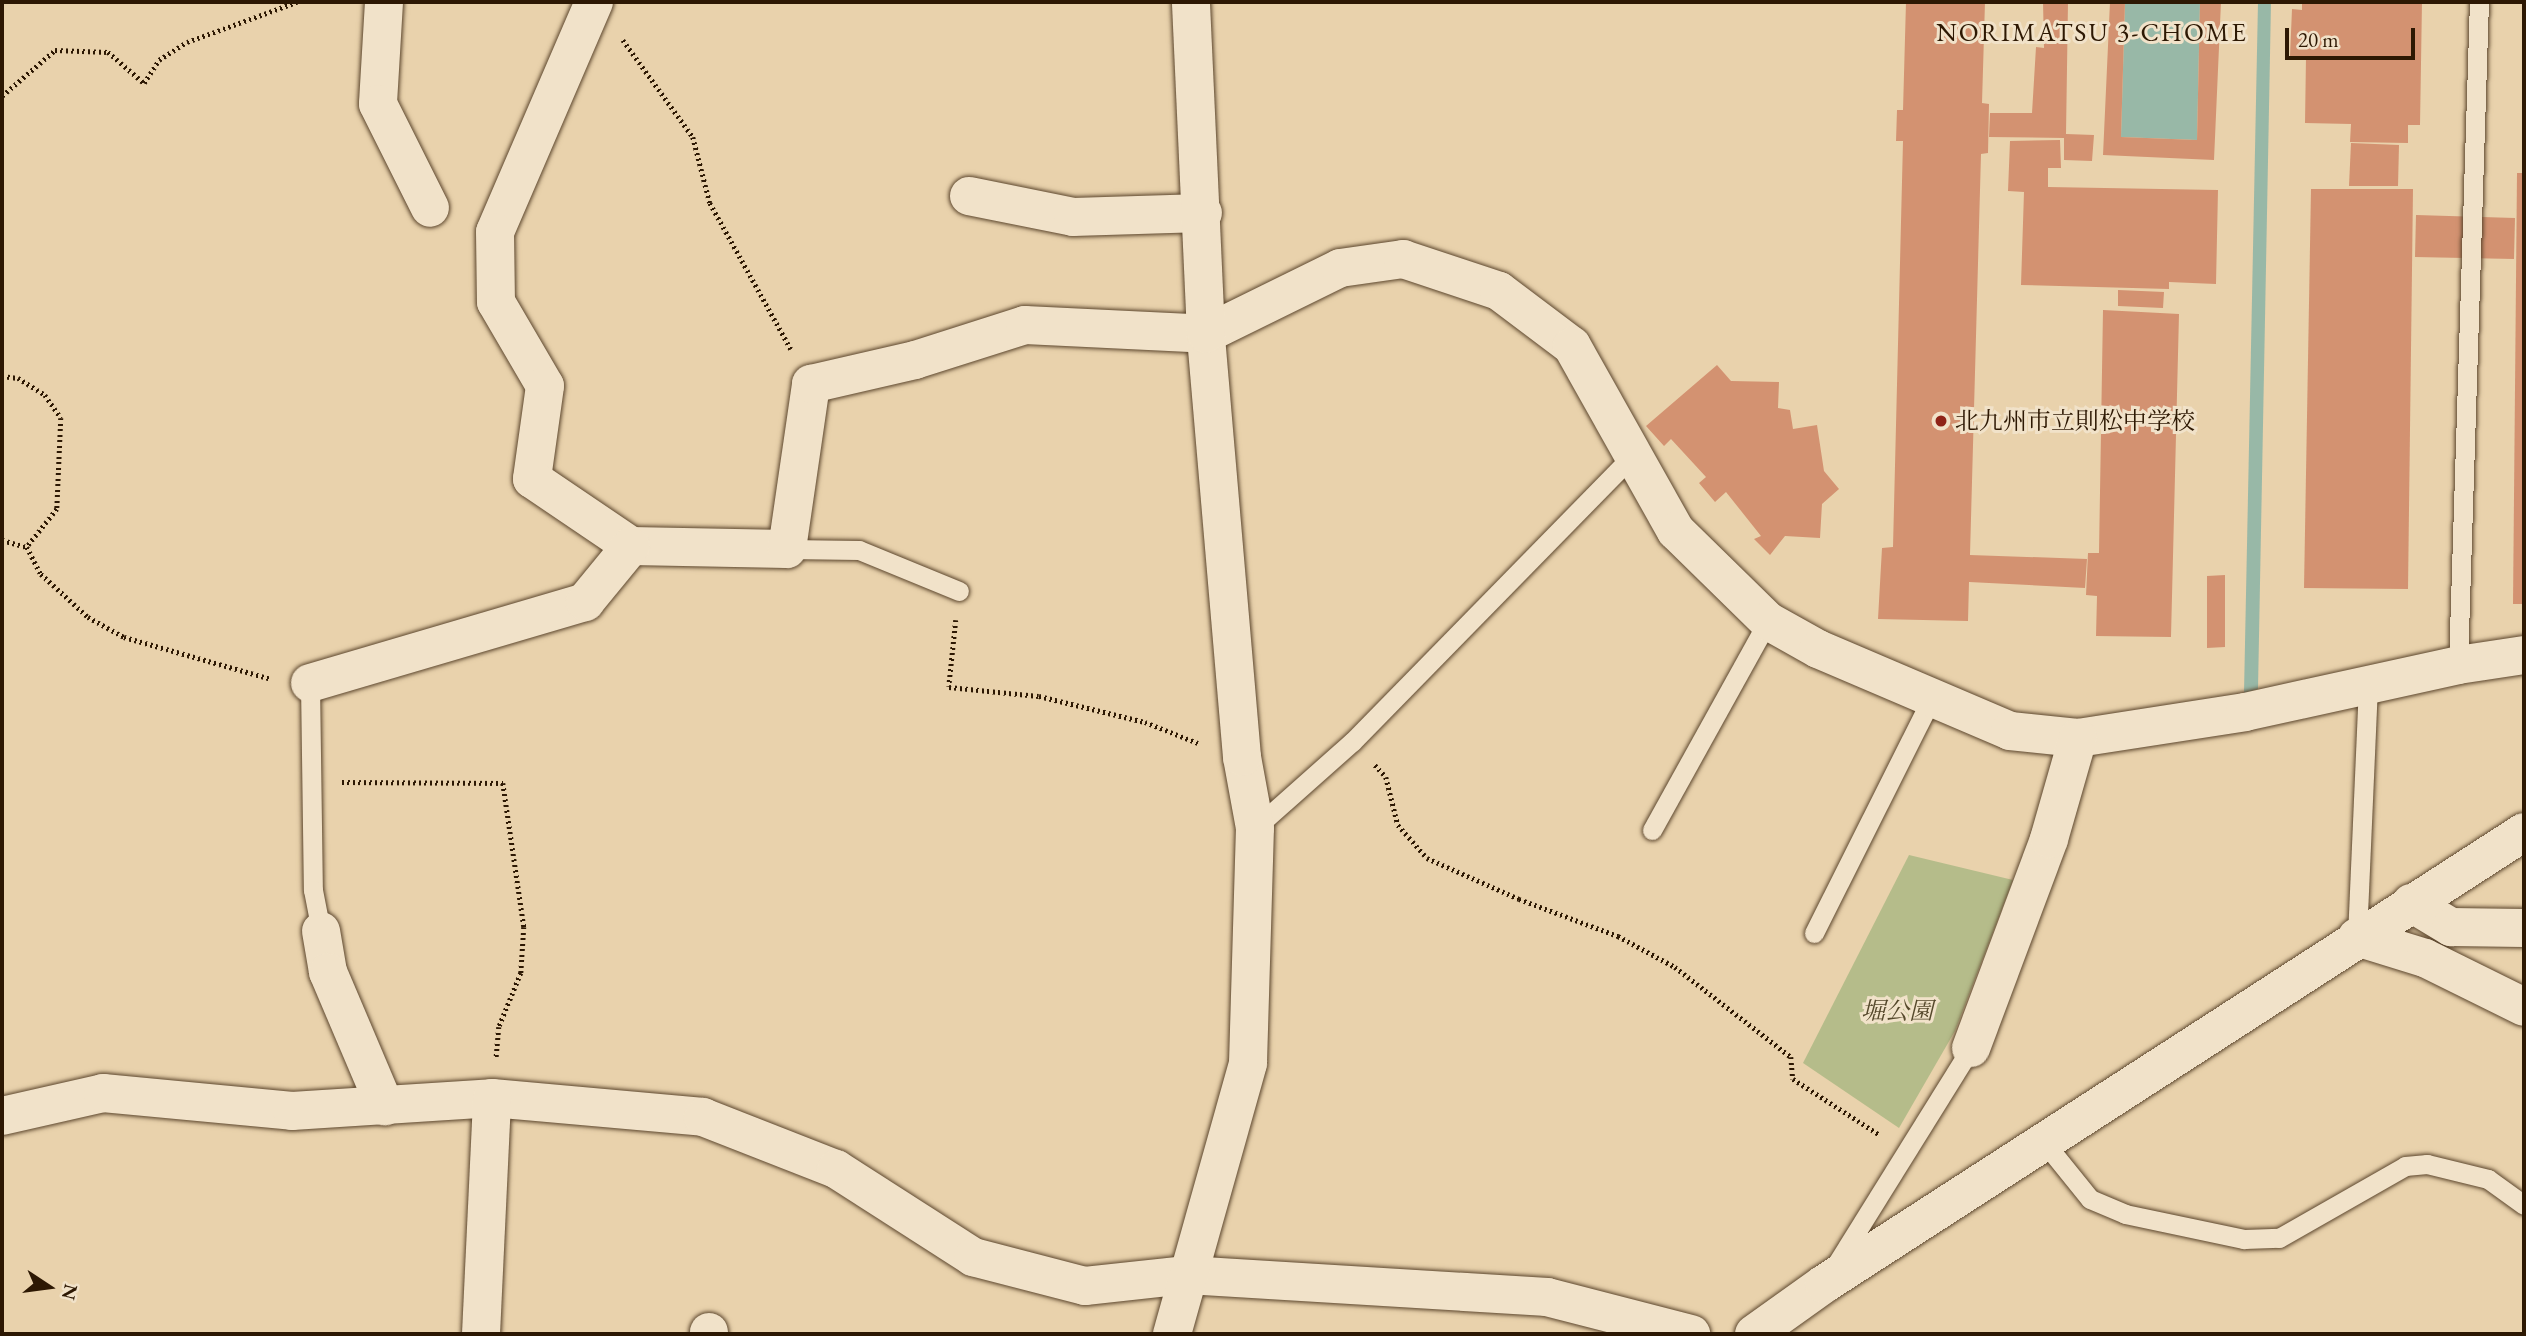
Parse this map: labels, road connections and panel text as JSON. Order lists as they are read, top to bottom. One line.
{"districts":["NORIMATSU 3-CHOME"],"parks":["堀公園"],"places":["北九州市立則松中学校"],"scale_bar":"20 m","north":"right"}
